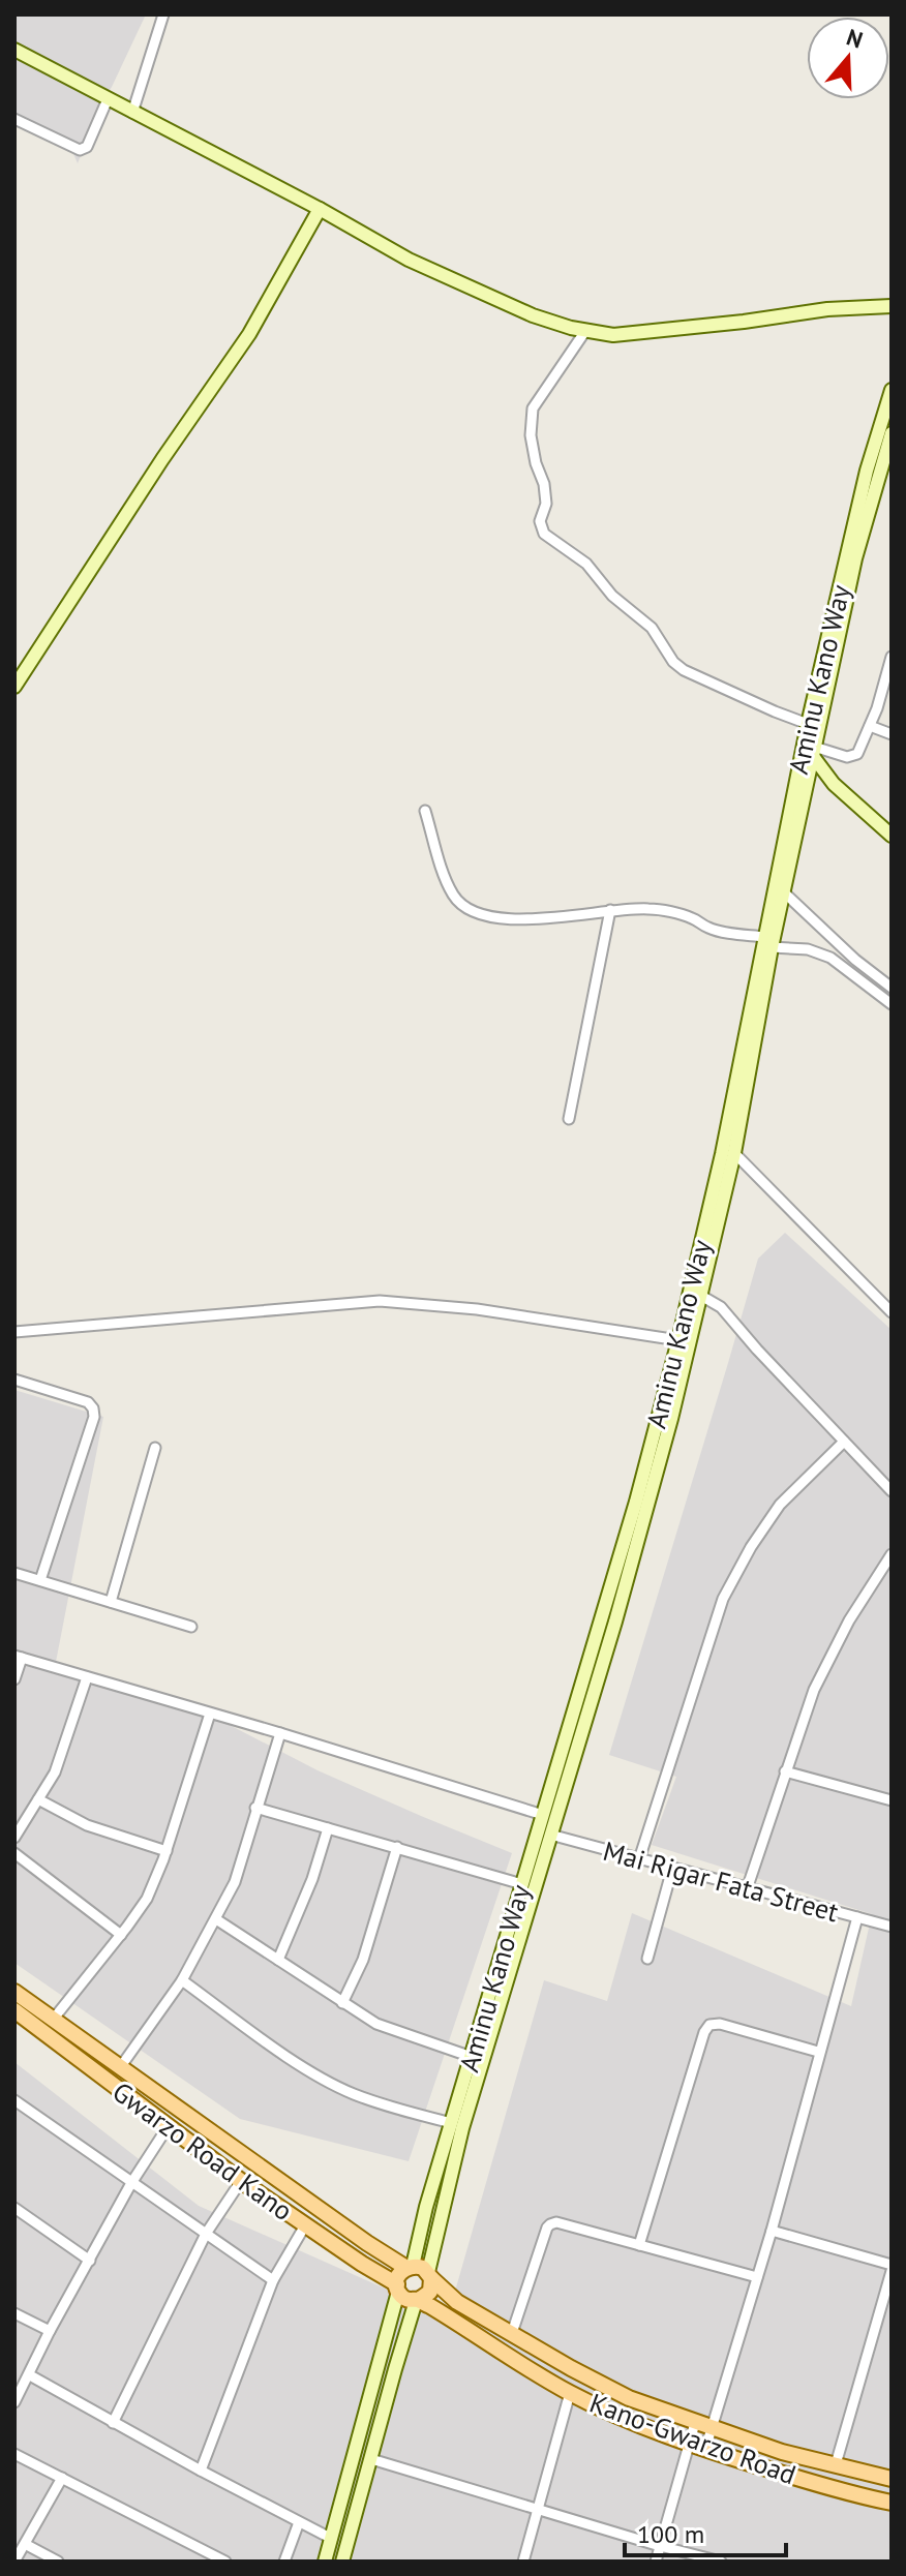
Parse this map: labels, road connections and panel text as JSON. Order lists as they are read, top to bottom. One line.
{"streets":{"main road":["Aminu Kano Way","Gwarzo Road Kano","Kano-Gwarzo Road"],"street":["Mai Rigar Fata Street"]},"crossings":[["Aminu Kano Way","Mai Rigar Fata Street"],["Aminu Kano Way","Gwarzo Road Kano"],["Aminu Kano Way","Kano-Gwarzo Road"],["Gwarzo Road Kano","Kano-Gwarzo Road"]],"scale_bar":"100 m","north":"top"}
